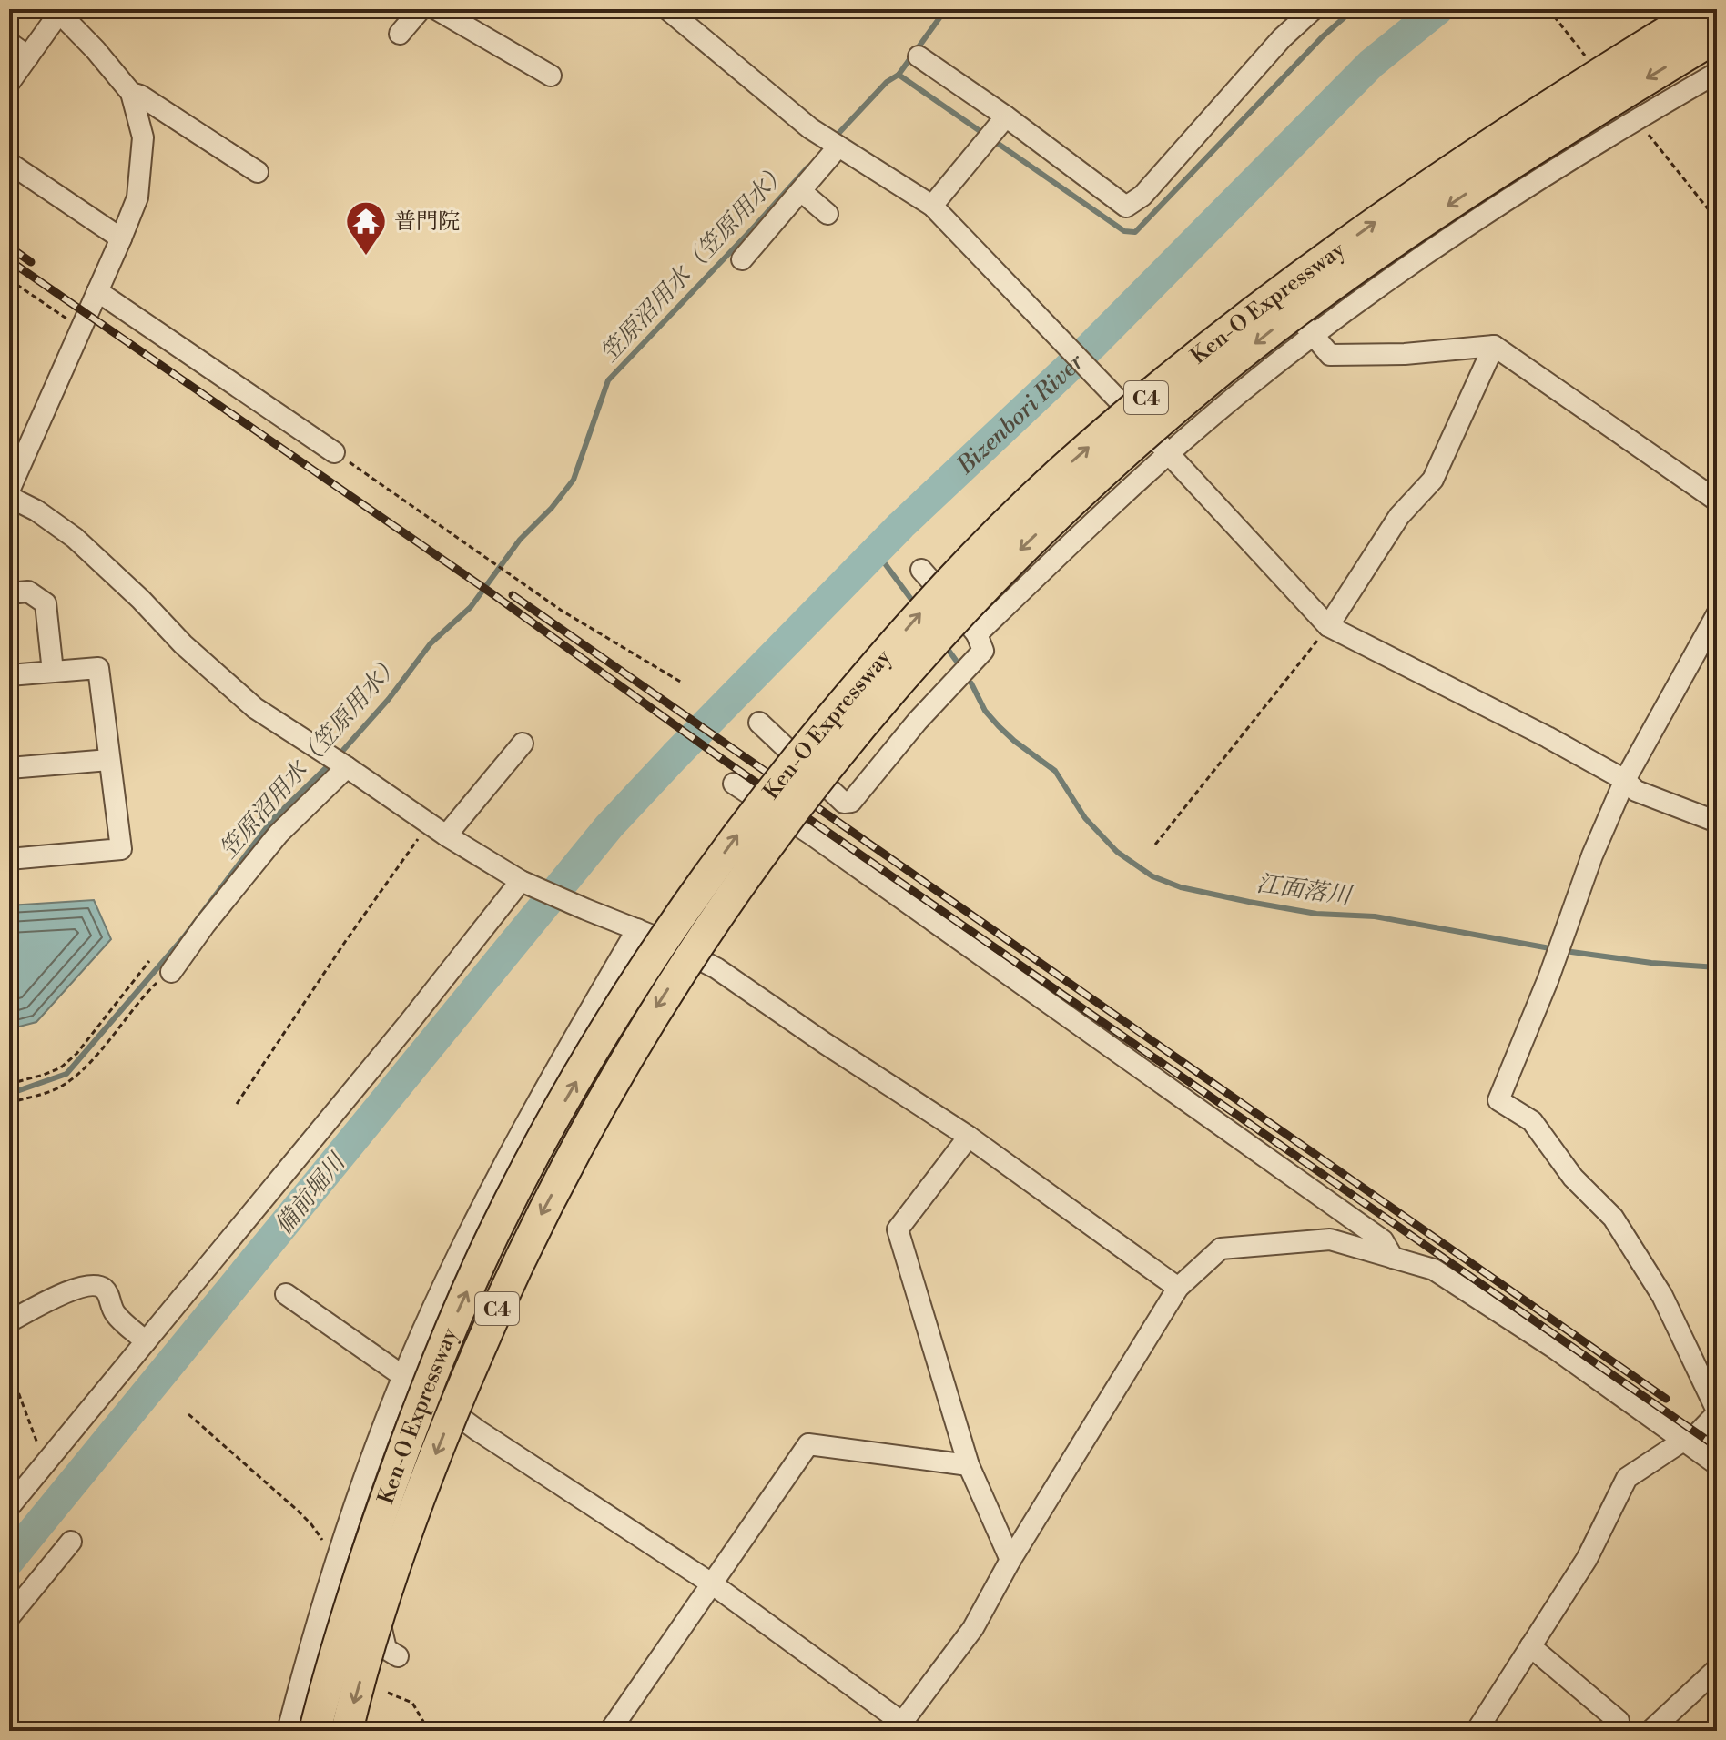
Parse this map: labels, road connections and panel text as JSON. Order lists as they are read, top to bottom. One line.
{"streets":{"highway":["Ken-O Expressway","C4"]},"water":["笠原沼用水（笠原用水）","Bizenbori River","江面落川","備前堀川"],"places":{"temple":["普門院"]}}
